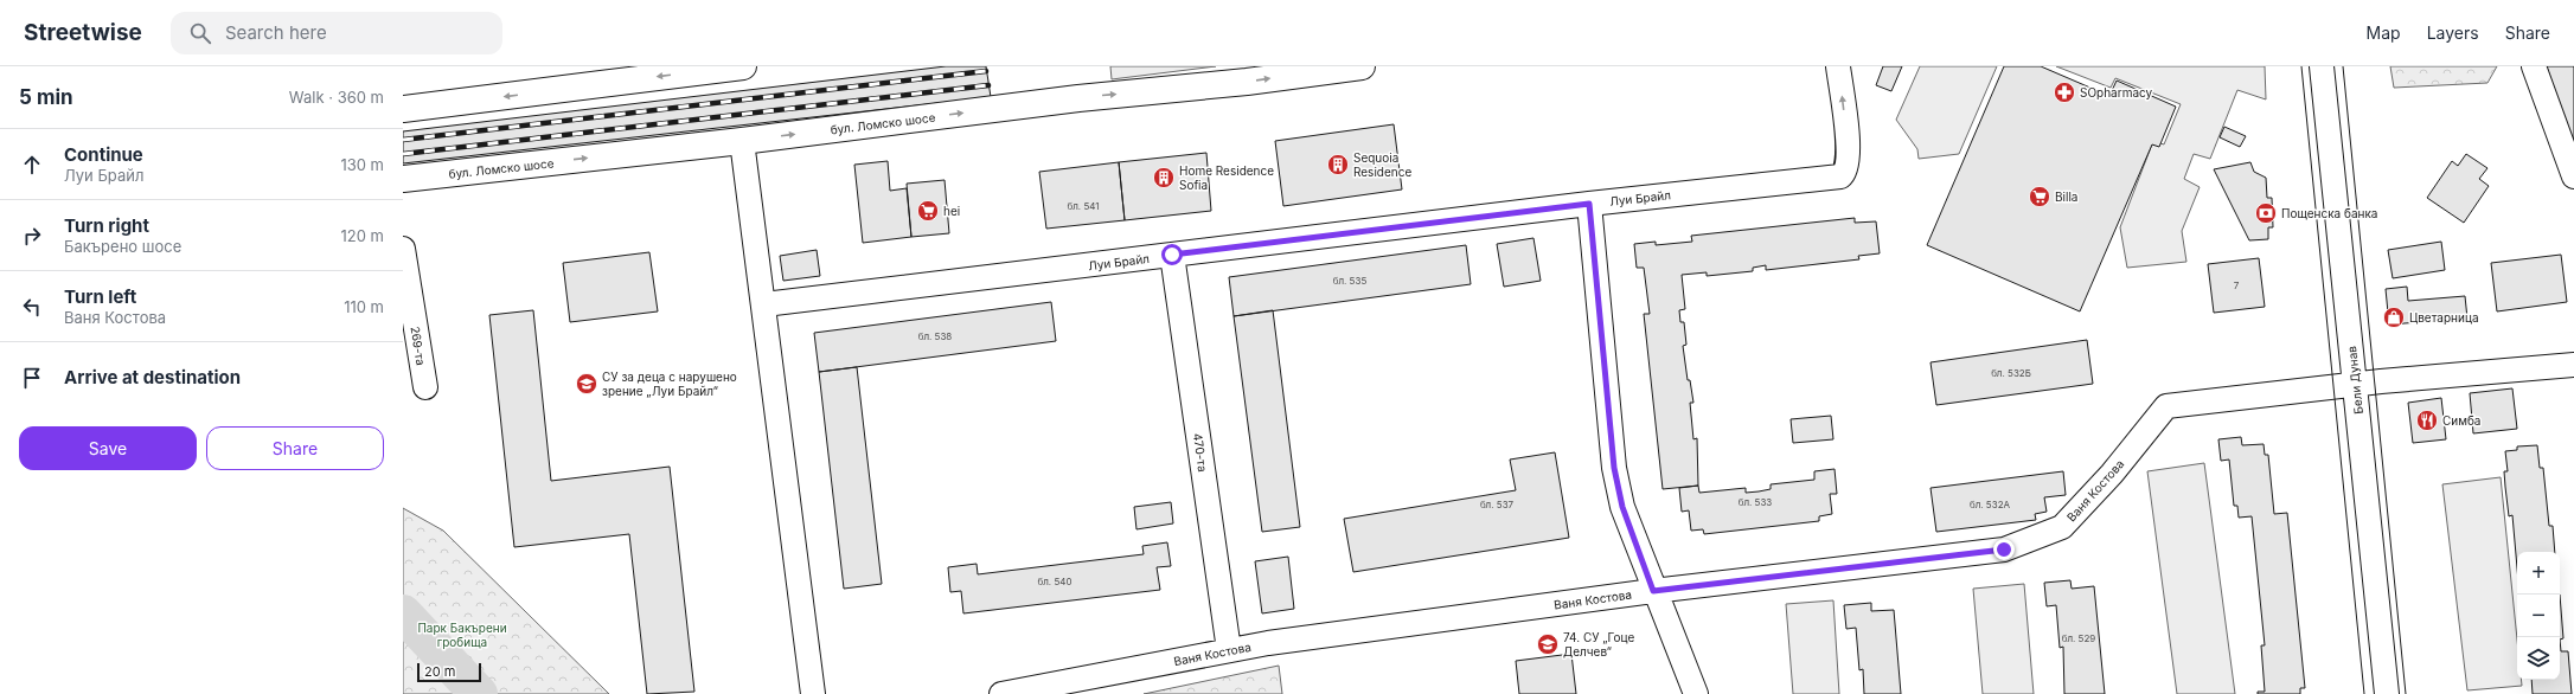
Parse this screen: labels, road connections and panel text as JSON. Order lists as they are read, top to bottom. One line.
{"streets":{"main road":["бул. Ломско шосе"],"street":["Луи Брайл","269-та","Бели Дунав","470-та","Ваня Костова"]},"crossings":[["Луи Брайл","470-та"],["Бели Дунав","Ваня Костова"],["470-та","Ваня Костова"]],"parks":["Парк Бакърени гробища"],"places":{"pharmacy":["SOpharmacy"],"building":["Sequoia Residence","Home Residence Sofia"],"supermarket":["Billa","hei"],"bank":["Пощенска банка"],"shop":["Цветарница"],"school or university":["СУ за деца с нарушено зрение „Луи Брайл“","74. СУ „Гоце Делчев“"],"restaurant":["Симба"]},"house_numbers":["бл. 541","бл. 535","7","бл. 538","бл. 532Б","бл. 533","бл. 537","бл. 532А","бл. 540","бл. 529"],"scale_bar":"20 m","page":{"header":"Streetwise","search":"Search here","nav":["Map","Layers","Share"],"heading":["5 min","Walk · 360 m"],"list":[["Continue","Луи Брайл","130 m"],["Turn right","Бакърено шосе","120 m"],["Turn left","Ваня Костова","110 m"],"Arrive at destination"],"buttons":["Save","Share"],"map_buttons":["+","−"],"scale":"20 m"}}
